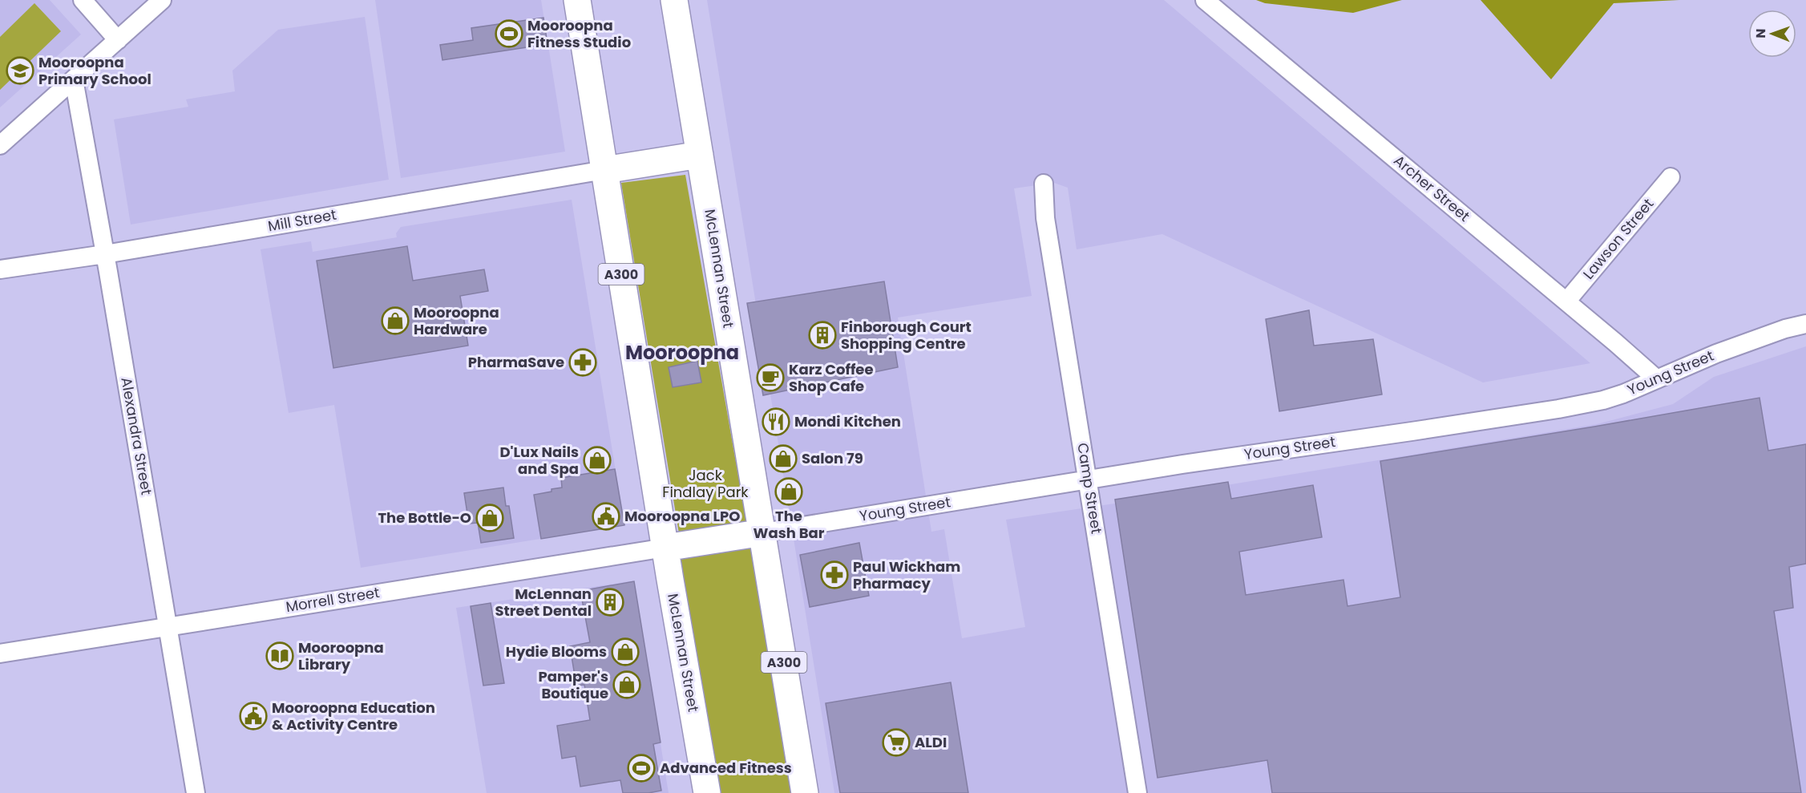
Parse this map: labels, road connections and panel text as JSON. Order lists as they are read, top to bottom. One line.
{"streets":{"highway":["McLennan Street","A300"],"street":["Archer Street","Mill Street","Lawson Street","Young Street","Alexandra Street","Camp Street","Morrell Street"]},"crossings":[["Archer Street","Lawson Street"],["Archer Street","Young Street"],["Mill Street","McLennan Street"],["Mill Street","Alexandra Street"],["McLennan Street","Young Street"],["McLennan Street","Morrell Street"],["Young Street","Camp Street"],["Alexandra Street","Morrell Street"]],"districts":["Mooroopna"],"parks":["Jack Findlay Park"],"places":{"sports":["Mooroopna Fitness Studio","Advanced Fitness"],"school or university":["Mooroopna Primary School"],"shop":["Mooroopna Hardware","Salon 79","D'Lux Nails and Spa","The Wash Bar","The Bottle-O","Hydie Blooms","Pamper's Boutique"],"building":["Finborough Court Shopping Centre","McLennan Street Dental"],"pharmacy":["PharmaSave","Paul Wickham Pharmacy"],"cafe":["Karz Coffee Shop Cafe"],"restaurant":["Mondi Kitchen"],"public building":["Mooroopna LPO","Mooroopna Education & Activity Centre"],"library":["Mooroopna Library"],"supermarket":["ALDI"]},"north":"left"}
